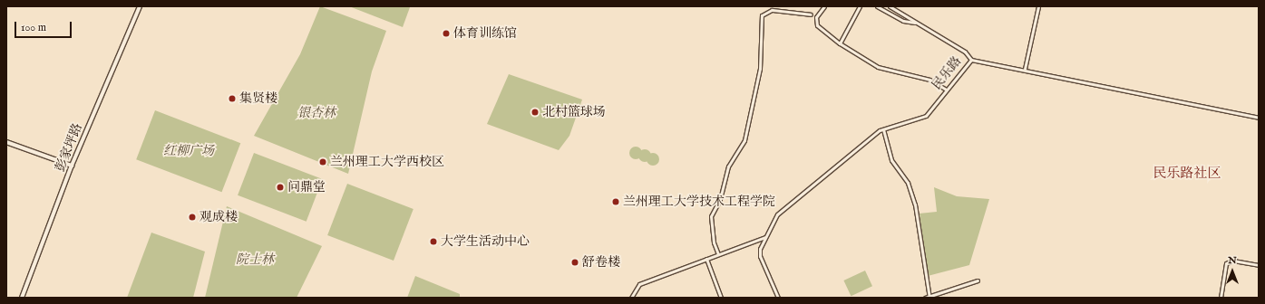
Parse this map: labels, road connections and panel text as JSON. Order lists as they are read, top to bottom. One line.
{"streets":{"street":["民乐路","彭家坪路"]},"districts":["民乐路社区"],"parks":["银杏林","红柳广场","院士林"],"places":["体育训练馆","集贤楼","北村篮球场","兰州理工大学西校区","问鼎堂","兰州理工大学技术工程学院","观成楼","大学生活动中心","舒卷楼"],"scale_bar":"100 m","north":"top"}
